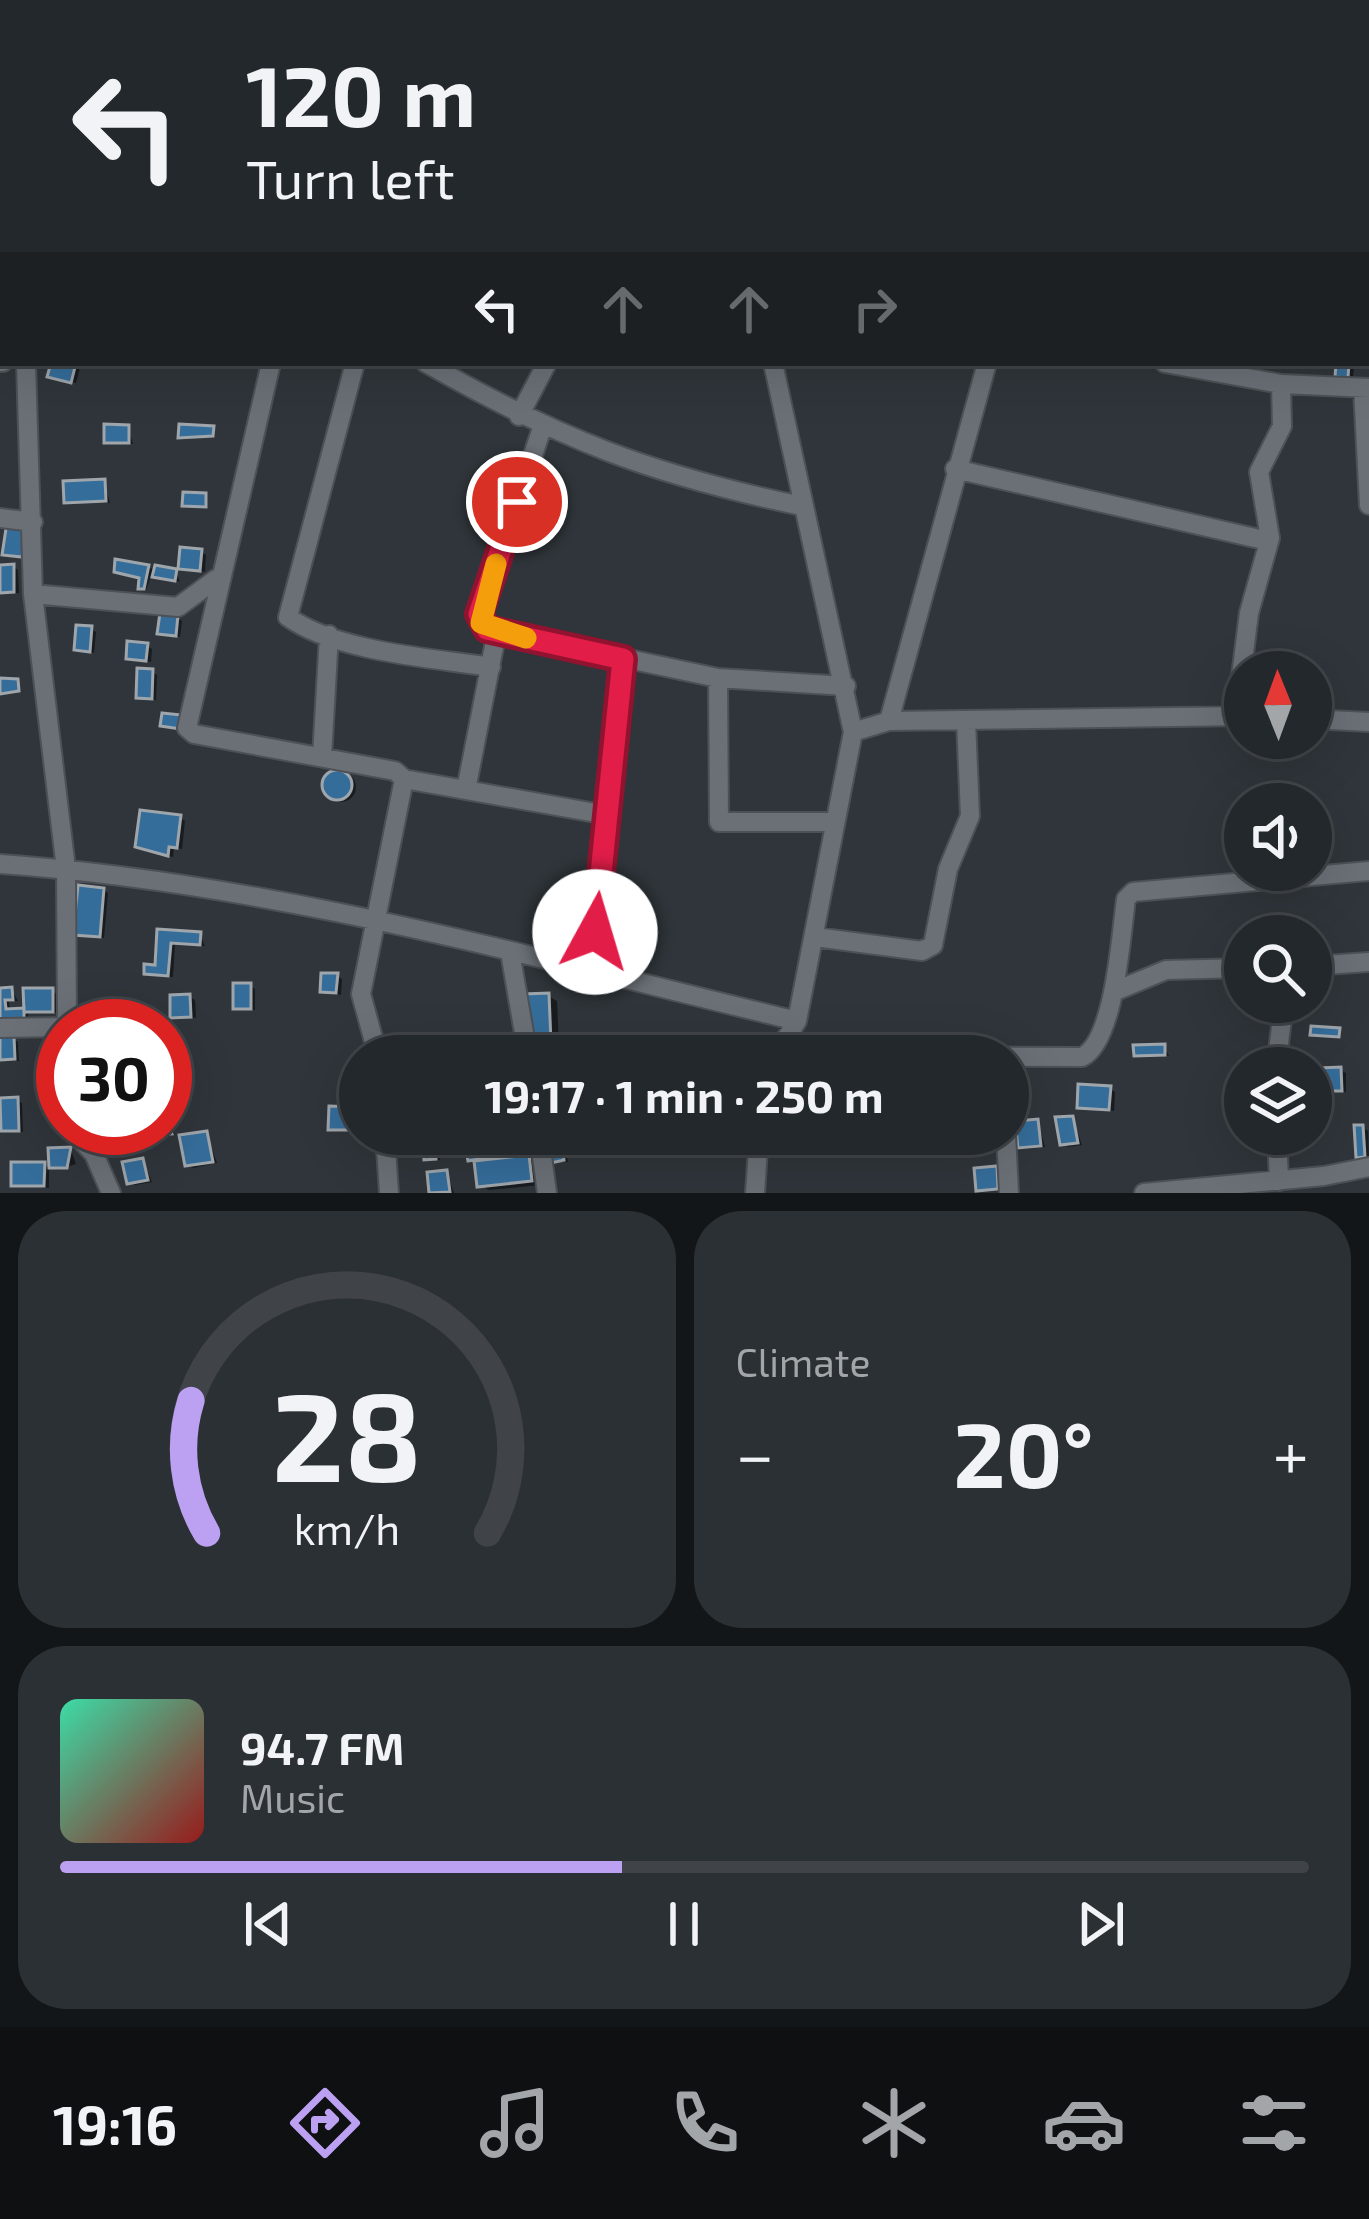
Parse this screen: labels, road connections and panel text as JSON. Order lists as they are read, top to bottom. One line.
{"north":"top","page":{"turn":["120 m","Turn left"],"limit":"30","trip":"19:17 · 1 min · 250 m","tile":"Climate","heat":["−","20°","+"],"song":["94.7 FM","Music"],"tabs":"19:16","gauge":["28","km/h"]}}
